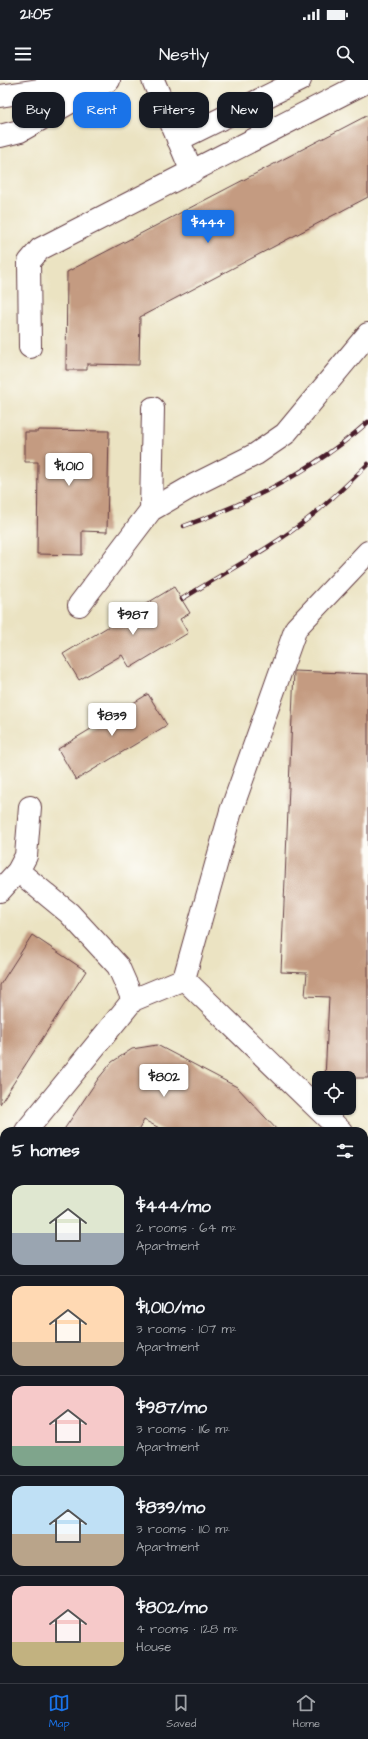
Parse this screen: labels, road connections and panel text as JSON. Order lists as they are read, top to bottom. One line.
{"page":{"status":"21:05","header":"Nestly","chip":["Buy","Rent","Filters","New"],"price":["$444","$1,010","$987","$839","$802"],"heading":"5 homes","list":[{"name":"$444/mo","note":"2 rooms · 64 m² · Apartment"},{"name":"$1,010/mo","note":"3 rooms · 107 m² · Apartment"},{"name":"$987/mo","note":"3 rooms · 116 m² · Apartment"},{"name":"$839/mo","note":"3 rooms · 110 m² · Apartment"},{"name":"$802/mo","note":"4 rooms · 128 m² · House"}],"tabs":["Map","Saved","Home"]}}
